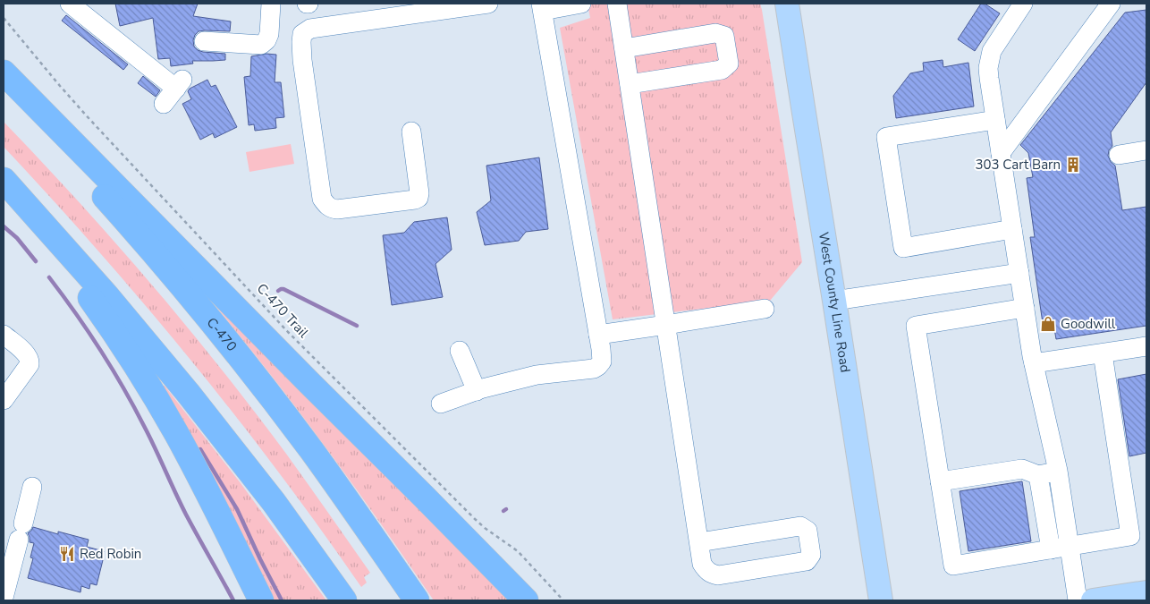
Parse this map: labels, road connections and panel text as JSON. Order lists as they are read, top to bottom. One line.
{"streets":{"highway":["C-470"],"main road":["West County Line Road"],"path":["C-470 Trail"]},"places":{"building":["303 Cart Barn"],"shop":["Goodwill"],"restaurant":["Red Robin"]}}
